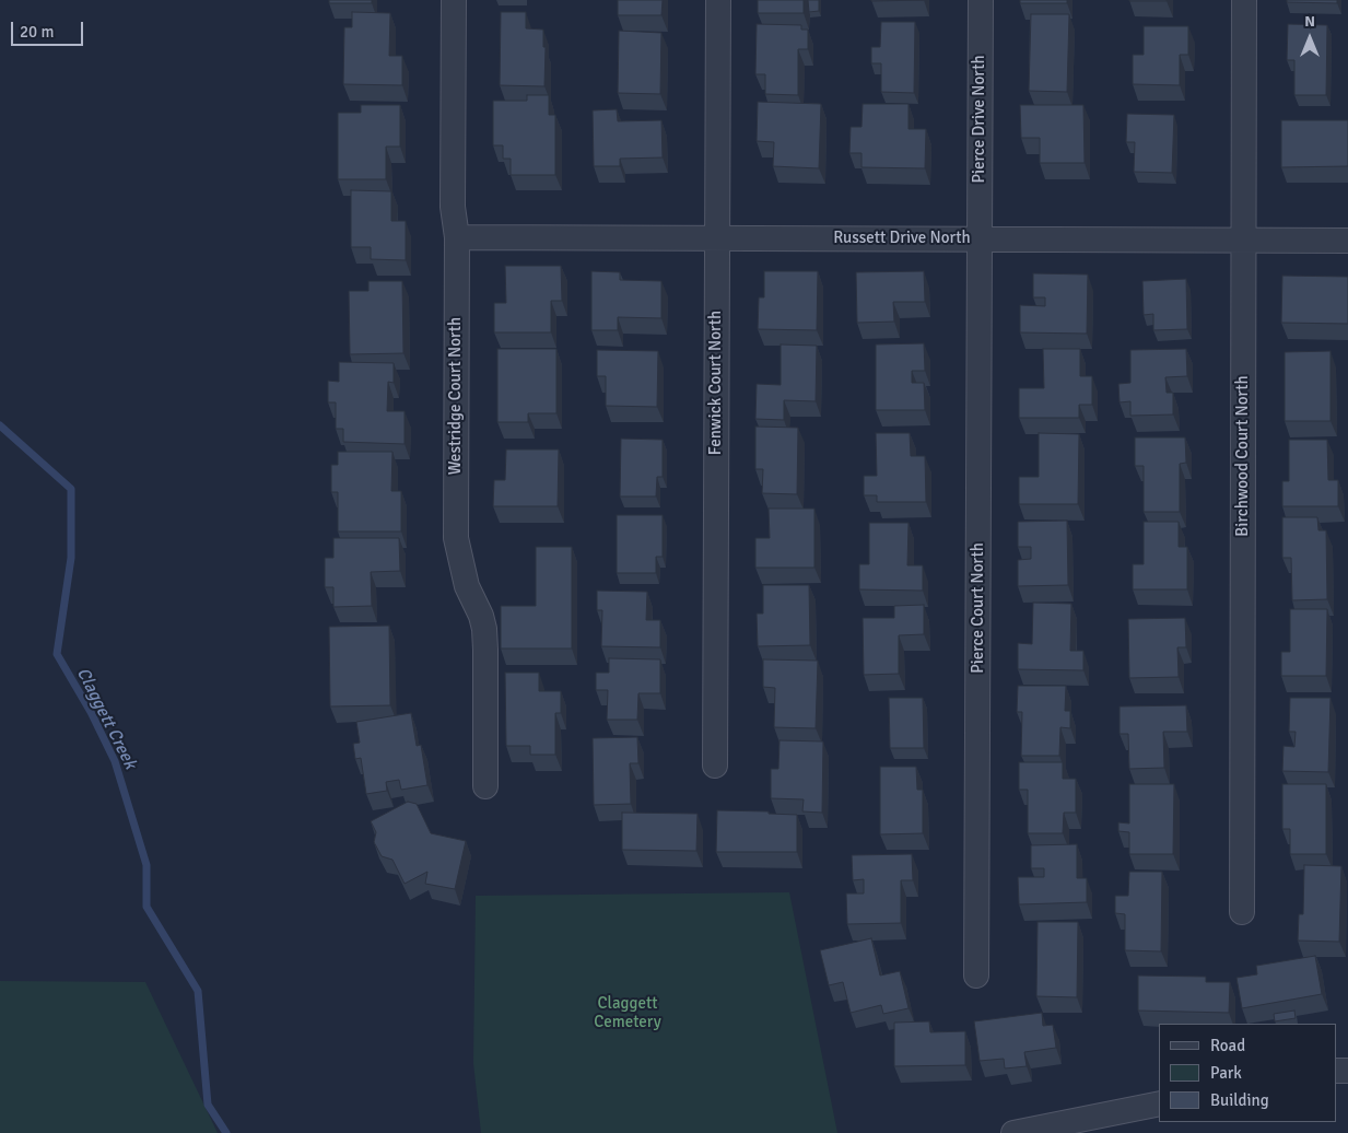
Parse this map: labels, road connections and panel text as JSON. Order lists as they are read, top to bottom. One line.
{"streets":{"street":["Pierce Drive North","Russett Drive North","Fenwick Court North","Westridge Court North","Birchwood Court North","Pierce Court North"]},"crossings":[["Pierce Drive North","Russett Drive North"],["Pierce Drive North","Pierce Court North"],["Russett Drive North","Fenwick Court North"],["Russett Drive North","Westridge Court North"],["Russett Drive North","Birchwood Court North"],["Russett Drive North","Pierce Court North"]],"water":["Claggett Creek"],"parks":["Claggett Cemetery"],"legend":["Road","Park","Building"],"scale_bar":"20 m","north":"top"}
